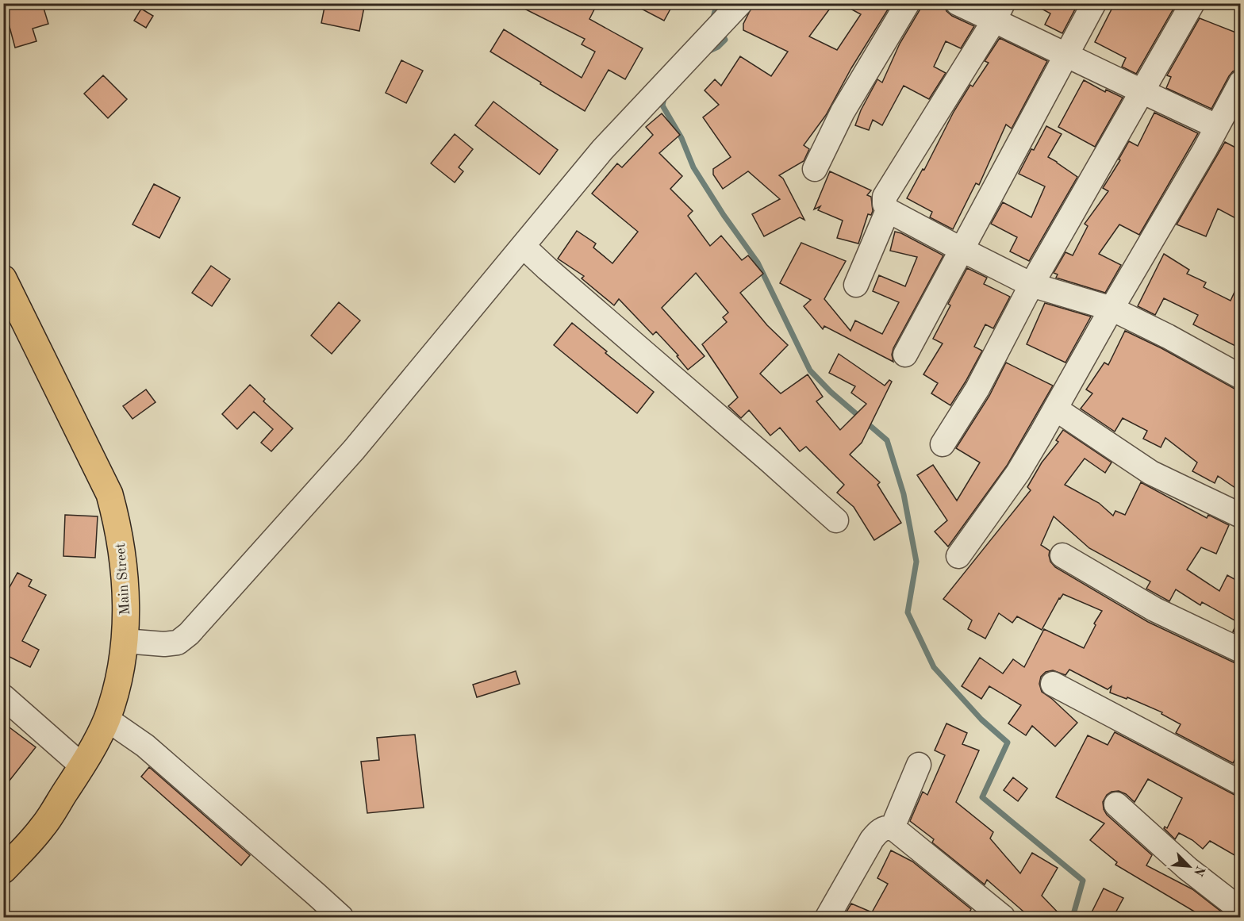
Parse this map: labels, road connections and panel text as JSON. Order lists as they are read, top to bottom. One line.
{"streets":{"main road":["Main Street"]},"north":"bottom right"}
